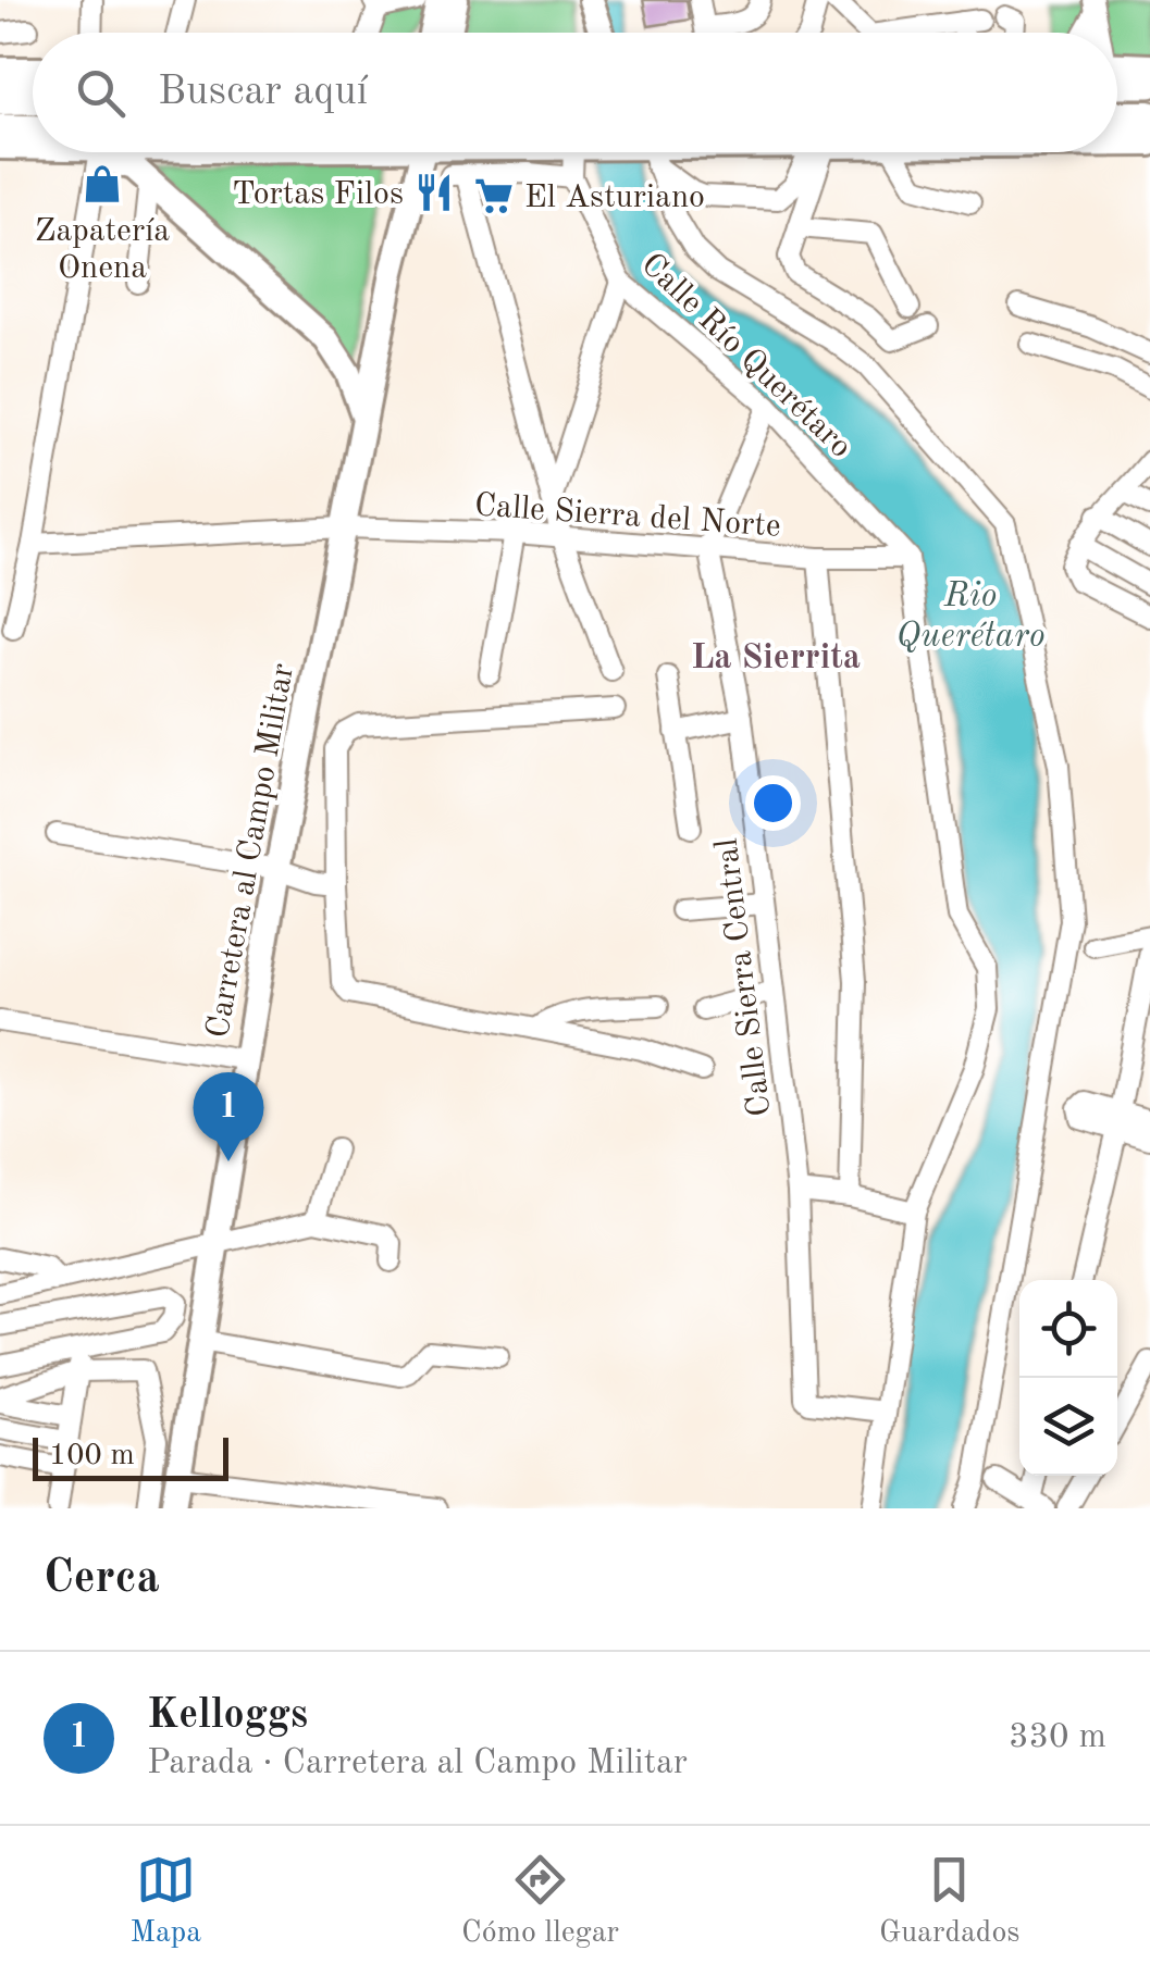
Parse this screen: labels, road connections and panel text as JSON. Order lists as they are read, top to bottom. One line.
{"streets":{"main road":["Carretera al Campo Militar"],"street":["Calle Río Querétaro","Calle Sierra del Norte","Calle Sierra Central"]},"crossings":[["Calle Río Querétaro","Calle Sierra del Norte"],["Calle Sierra del Norte","Carretera al Campo Militar"],["Calle Sierra del Norte","Calle Sierra Central"]],"districts":["La Sierrita"],"water":["Rio Querétaro"],"places":{"shop":["Zapatería Onena"],"restaurant":["Tortas Filos"],"supermarket":["El Asturiano"]},"scale_bar":"100 m","page":{"search":"Buscar aquí","pins":"1","scale":"100 m","heading":"Cerca","list":[{"mark":"1","name":"Kelloggs","note":"Parada · Carretera al Campo Militar","value":"330 m"}],"nav":["Mapa","Cómo llegar","Guardados"]}}
